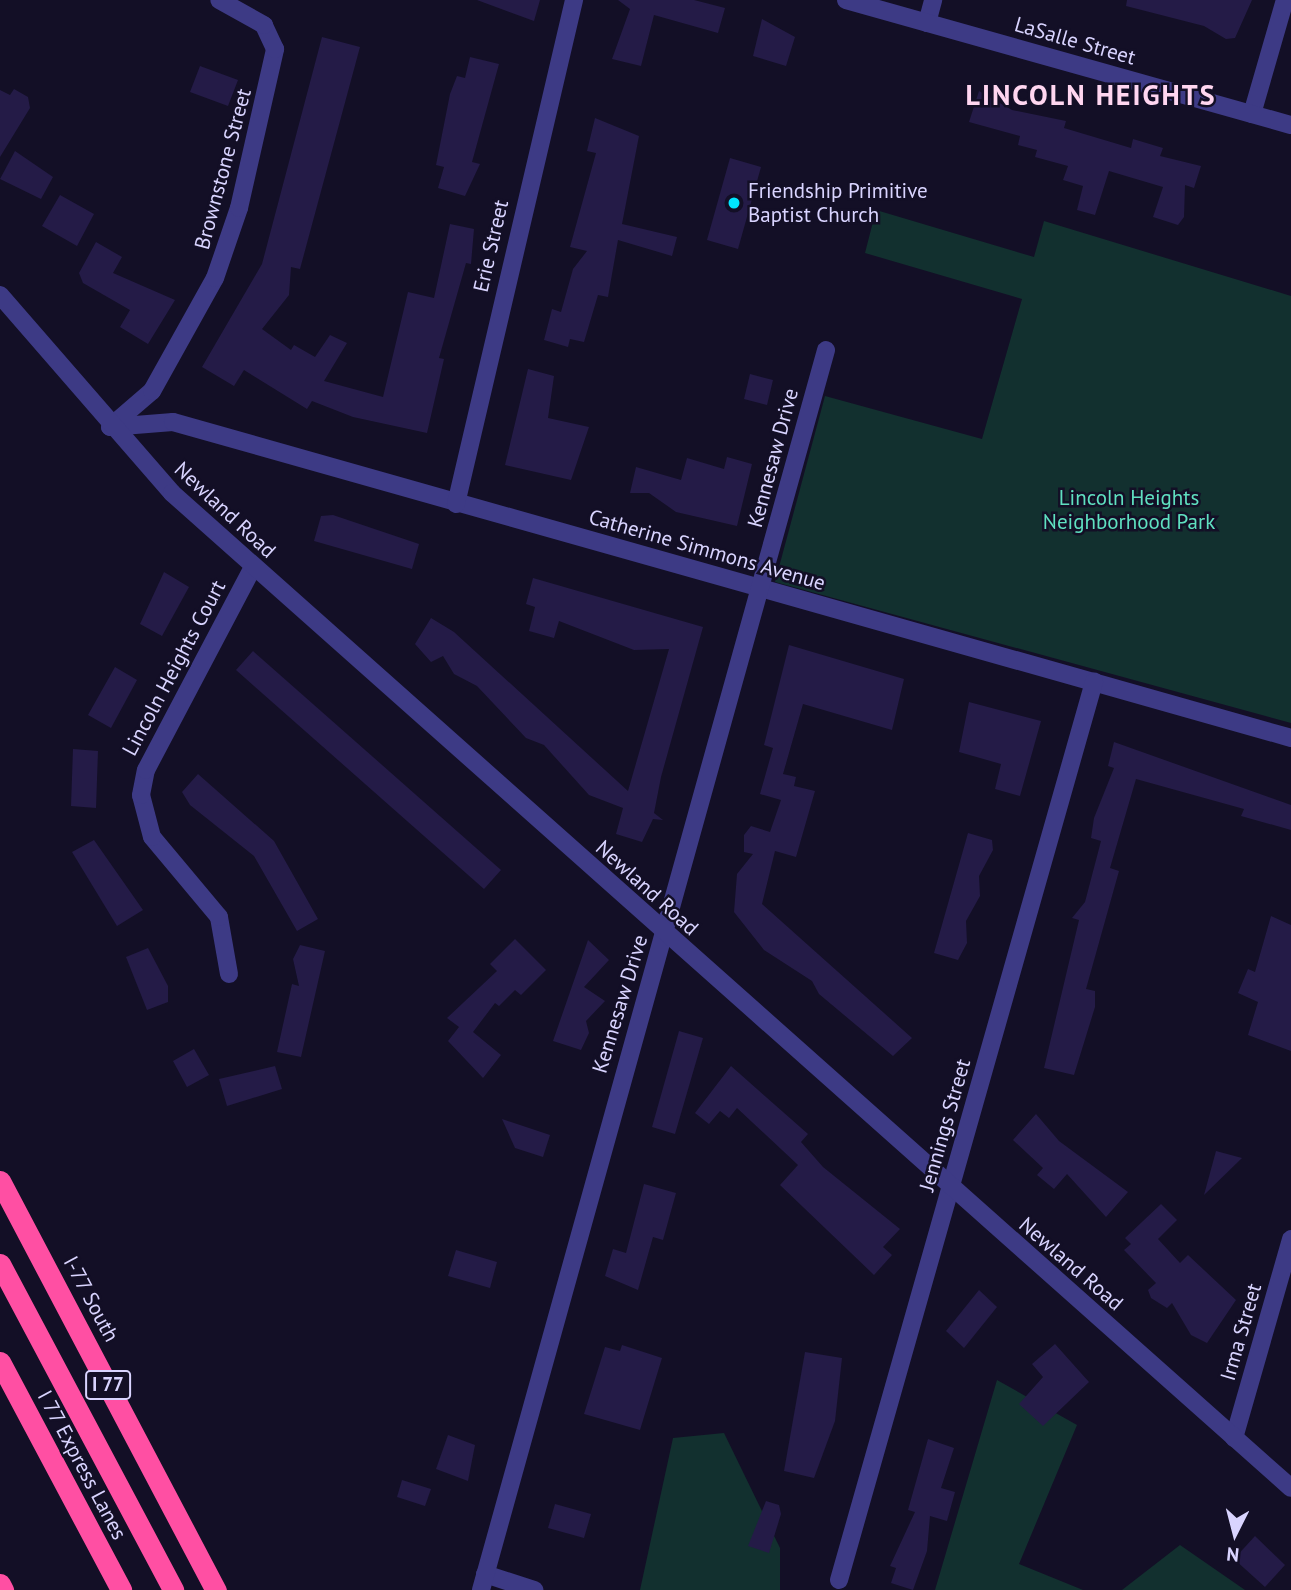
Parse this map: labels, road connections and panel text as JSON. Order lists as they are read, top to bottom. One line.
{"streets":{"highway":["I-77 South","I 77","I 77 Express Lanes"],"street":["LaSalle Street","Brownstone Street","Erie Street","Kennesaw Drive","Newland Road","Catherine Simmons Avenue","Lincoln Heights Court","Jennings Street","Irma Street"]},"crossings":[["Brownstone Street","Newland Road"],["Brownstone Street","Catherine Simmons Avenue"],["Erie Street","Catherine Simmons Avenue"],["Kennesaw Drive","Newland Road"],["Kennesaw Drive","Catherine Simmons Avenue"],["Newland Road","Catherine Simmons Avenue"],["Newland Road","Lincoln Heights Court"],["Newland Road","Jennings Street"],["Newland Road","Irma Street"],["Catherine Simmons Avenue","Jennings Street"]],"districts":["LINCOLN HEIGHTS"],"parks":["Lincoln Heights Neighborhood Park"],"places":["Friendship Primitive Baptist Church"],"north":"bottom"}
